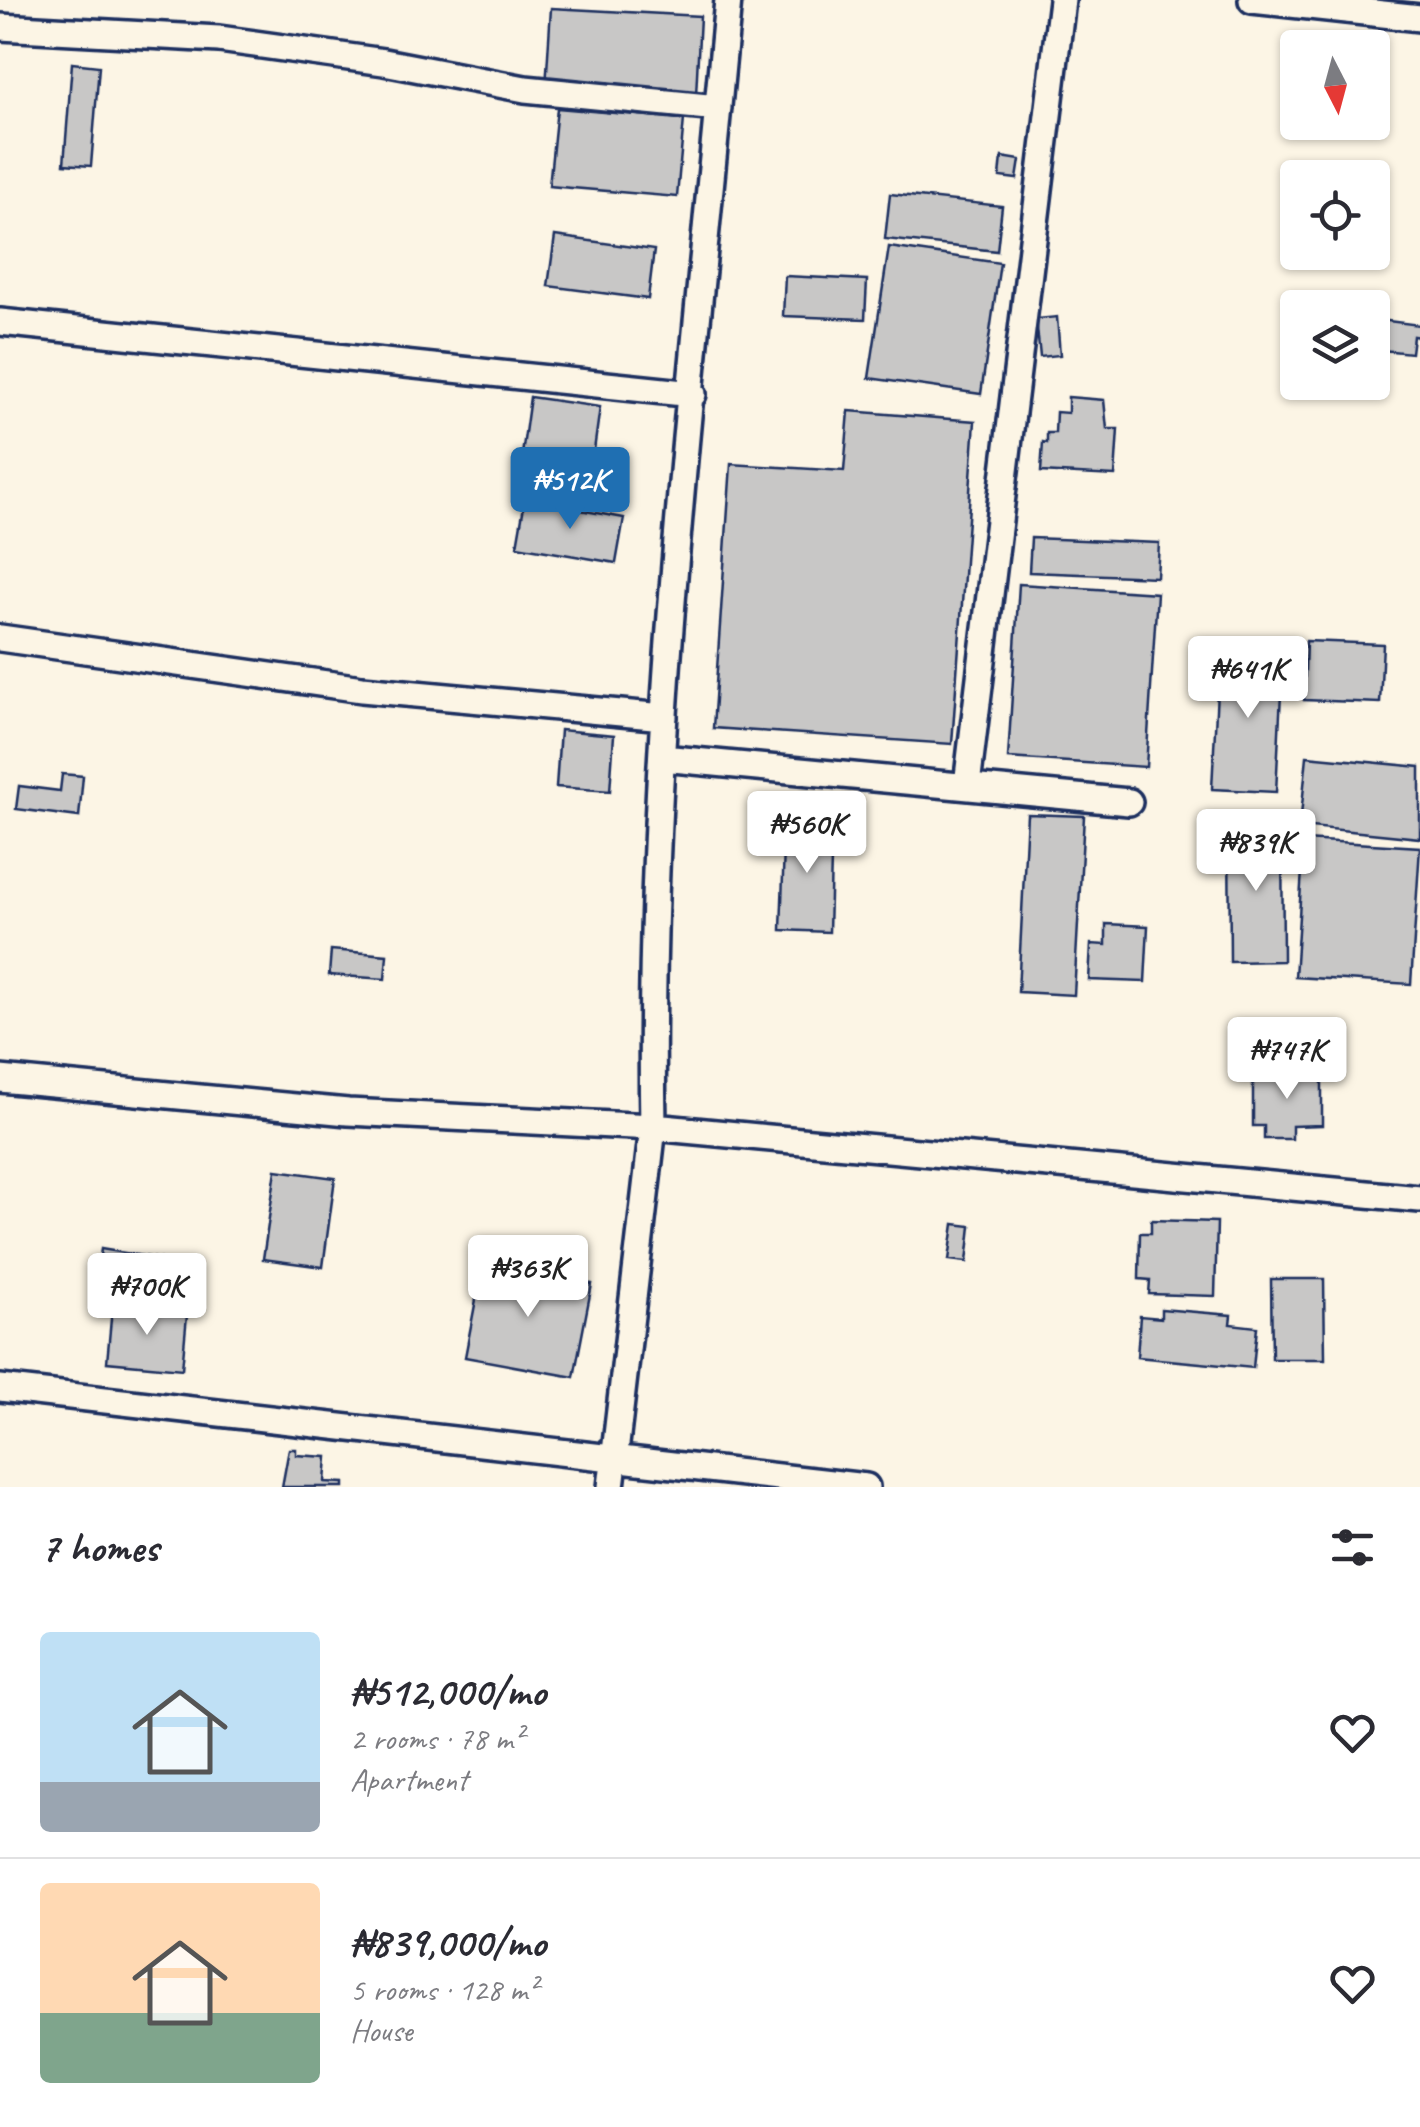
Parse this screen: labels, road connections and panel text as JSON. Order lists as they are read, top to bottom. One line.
{"north":"bottom","page":{"price":["₦512K","₦641K","₦560K","₦839K","₦747K","₦363K","₦700K"],"heading":"7 homes","list":[{"name":"₦512,000/mo","note":"2 rooms · 78 m² · Apartment"},{"name":"₦839,000/mo","note":"5 rooms · 128 m² · House"}]}}
